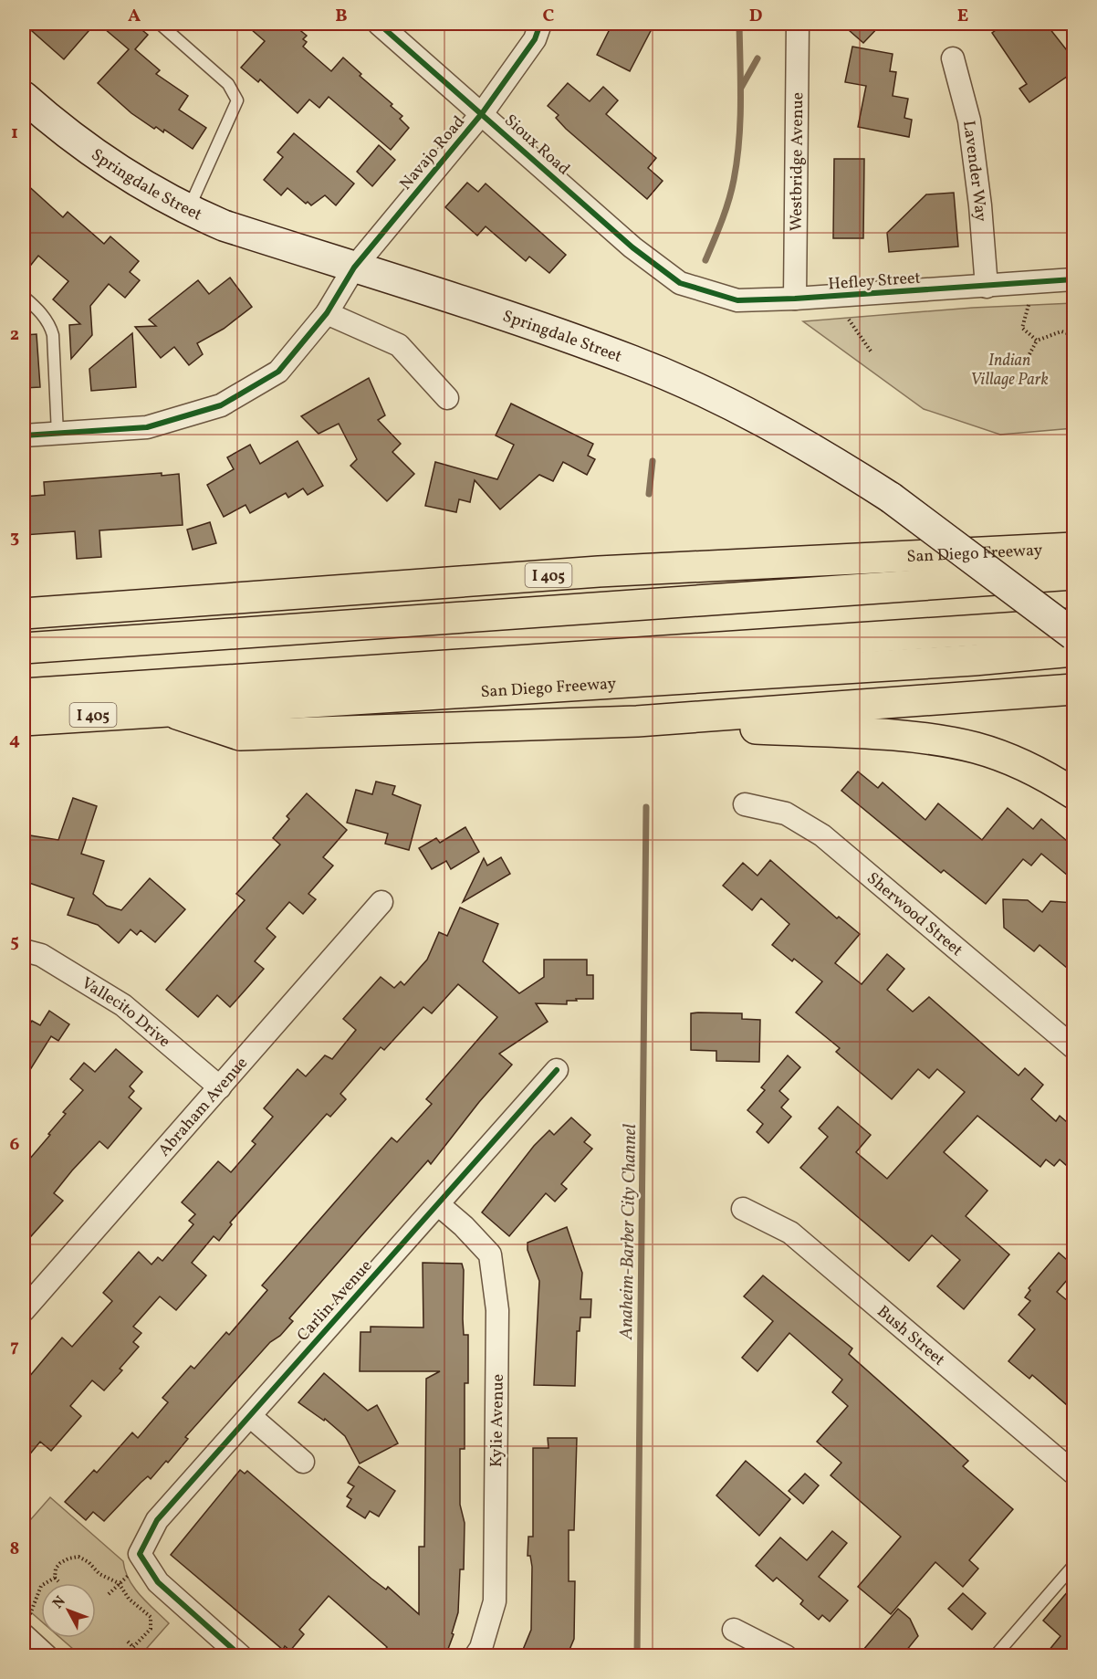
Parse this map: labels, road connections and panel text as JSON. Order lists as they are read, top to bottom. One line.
{"streets":{"highway":["San Diego Freeway","I 405"],"main road":["Springdale Street"],"street":["Sioux Road","Navajo Road","Westbridge Avenue","Lavender Way","Hefley Street","Sherwood Street","Vallecito Drive","Abraham Avenue","Carlin Avenue","Bush Street","Kylie Avenue"]},"crossings":[["Sioux Road","Navajo Road"],["Sioux Road","Hefley Street"],["Navajo Road","Springdale Street"],["Westbridge Avenue","Hefley Street"],["Lavender Way","Hefley Street"],["Vallecito Drive","Abraham Avenue"],["Carlin Avenue","Kylie Avenue"]],"water":["Anaheim-Barber City Channel"],"parks":["Indian Village Park"],"north":"top left","grid":{"columns":["A","B","C","D","E"],"rows":["1","2","3","4","5","6","7","8"]}}
